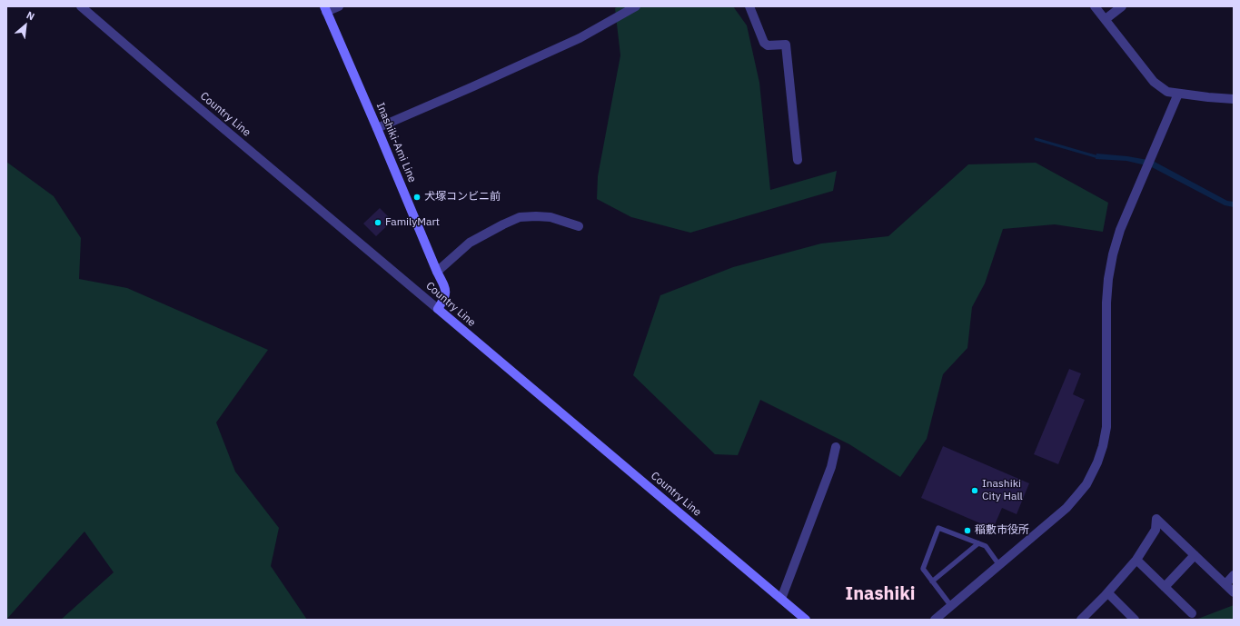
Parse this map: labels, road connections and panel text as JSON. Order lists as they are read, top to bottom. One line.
{"streets":{"main road":["Country Line","Inashiki-Ami Line"]},"crossings":[["Country Line","Inashiki-Ami Line"]],"districts":["Inashiki"],"places":["犬塚コンビニ前","FamilyMart","Inashiki City Hall","稲敷市役所"],"north":"top right"}
